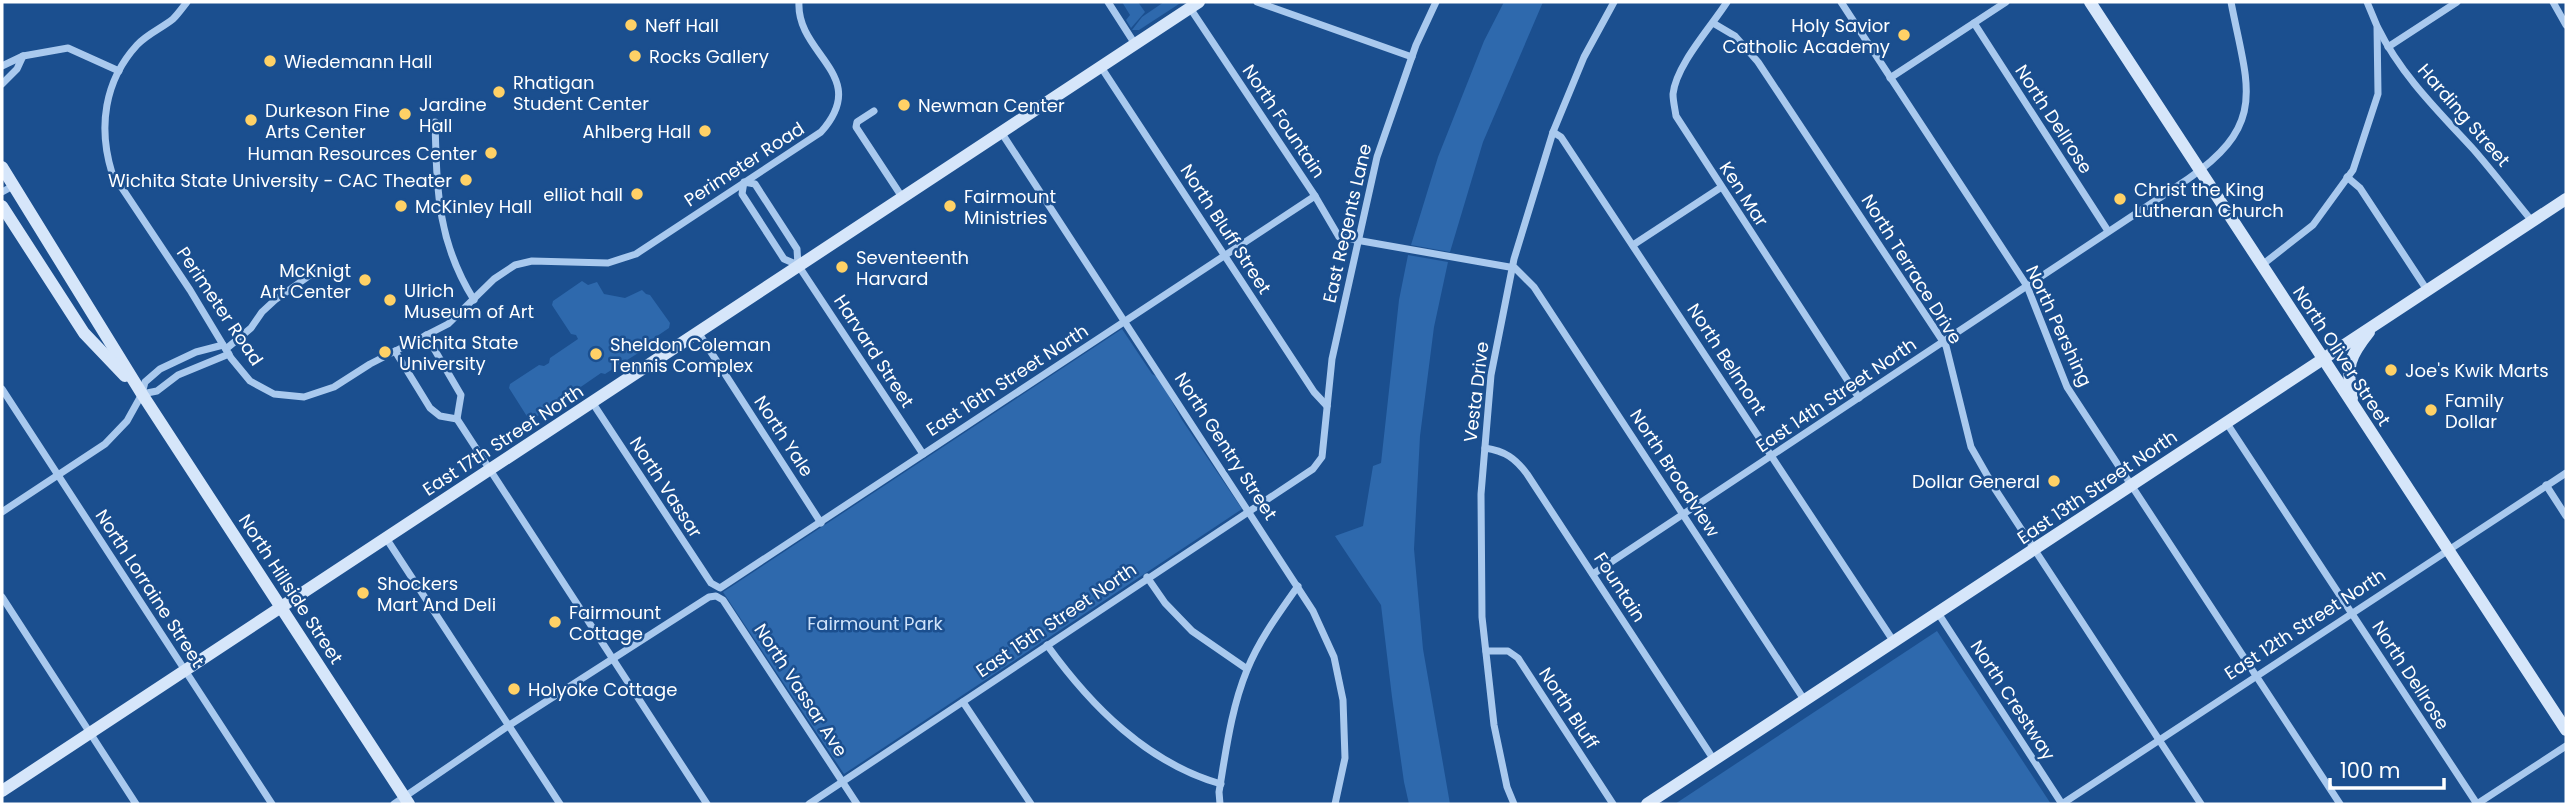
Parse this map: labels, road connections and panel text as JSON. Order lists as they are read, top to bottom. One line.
{"streets":{"main road":["North Oliver Street","East 17th Street North","East 13th Street North","North Hillside Street"],"street":["Harding Street","North Dellrose","North Fountain","Perimeter Road","Ken Mar","East Regents Lane","North Bluff Street","North Terrace Drive","North Pershing","Harvard Street","North Belmont","East 16th Street North","Vesta Drive","East 14th Street North","North Yale","North Gentry Street","North Broadview","North Vassar","Fountain","North Lorraine Street","East 15th Street North","East 12th Street North","North Vassar Ave","North Crestway","North Bluff"]},"crossings":[["Harding Street","East 13th Street North"],["North Dellrose","East 14th Street North"],["North Dellrose","East 13th Street North"],["North Dellrose","East 12th Street North"],["North Fountain","East Regents Lane"],["North Fountain","East 16th Street North"],["North Fountain","East 17th Street North"],["Ken Mar","North Terrace Drive"],["Ken Mar","East 14th Street North"],["East Regents Lane","North Bluff Street"],["East Regents Lane","East 15th Street North"],["North Bluff Street","East 16th Street North"],["North Bluff Street","East 17th Street North"],["North Terrace Drive","East 14th Street North"],["North Terrace Drive","East 13th Street North"],["North Terrace Drive","East 12th Street North"],["North Pershing","East 14th Street North"],["North Pershing","East 13th Street North"],["North Pershing","East 12th Street North"],["Harvard Street","East 16th Street North"],["Harvard Street","East 17th Street North"],["North Oliver Street","East 14th Street North"],["North Oliver Street","East 13th Street North"],["North Oliver Street","East 12th Street North"],["North Belmont","Vesta Drive"],["North Belmont","East 14th Street North"],["North Belmont","East 13th Street North"],["East 16th Street North","North Yale"],["East 16th Street North","North Gentry Street"],["East 16th Street North","North Vassar"],["East 16th Street North","North Hillside Street"],["East 16th Street North","North Vassar Ave"],["Vesta Drive","North Broadview"],["Vesta Drive","Fountain"],["Vesta Drive","North Bluff"],["East 14th Street North","North Broadview"],["East 14th Street North","Fountain"],["North Yale","East 17th Street North"],["East 17th Street North","North Gentry Street"],["East 17th Street North","North Vassar"],["East 17th Street North","North Lorraine Street"],["East 17th Street North","North Hillside Street"],["North Gentry Street","East 15th Street North"],["North Broadview","East 13th Street North"],["North Vassar","North Vassar Ave"],["East 13th Street North","Fountain"],["East 13th Street North","North Crestway"],["East 15th Street North","North Vassar Ave"],["East 12th Street North","North Crestway"]],"parks":["Fairmount Park"],"places":["Neff Hall","Holy Savior Catholic Academy","Rocks Gallery","Wiedemann Hall","Rhatigan Student Center","Newman Center","Jardine Hall","Durkeson Fine Arts Center","Ahlberg Hall","Human Resources Center","Wichita State University - CAC Theater","elliot hall","Christ the King Lutheran Church","McKinley Hall","Fairmount Ministries","Seventeenth Harvard","McKnigt Art Center","Ulrich Museum of Art","Wichita State University","Sheldon Coleman Tennis Complex","Joe's Kwik Marts","Family Dollar","Dollar General","Shockers Mart And Deli","Fairmount Cottage","Holyoke Cottage"],"scale_bar":"100 m"}
